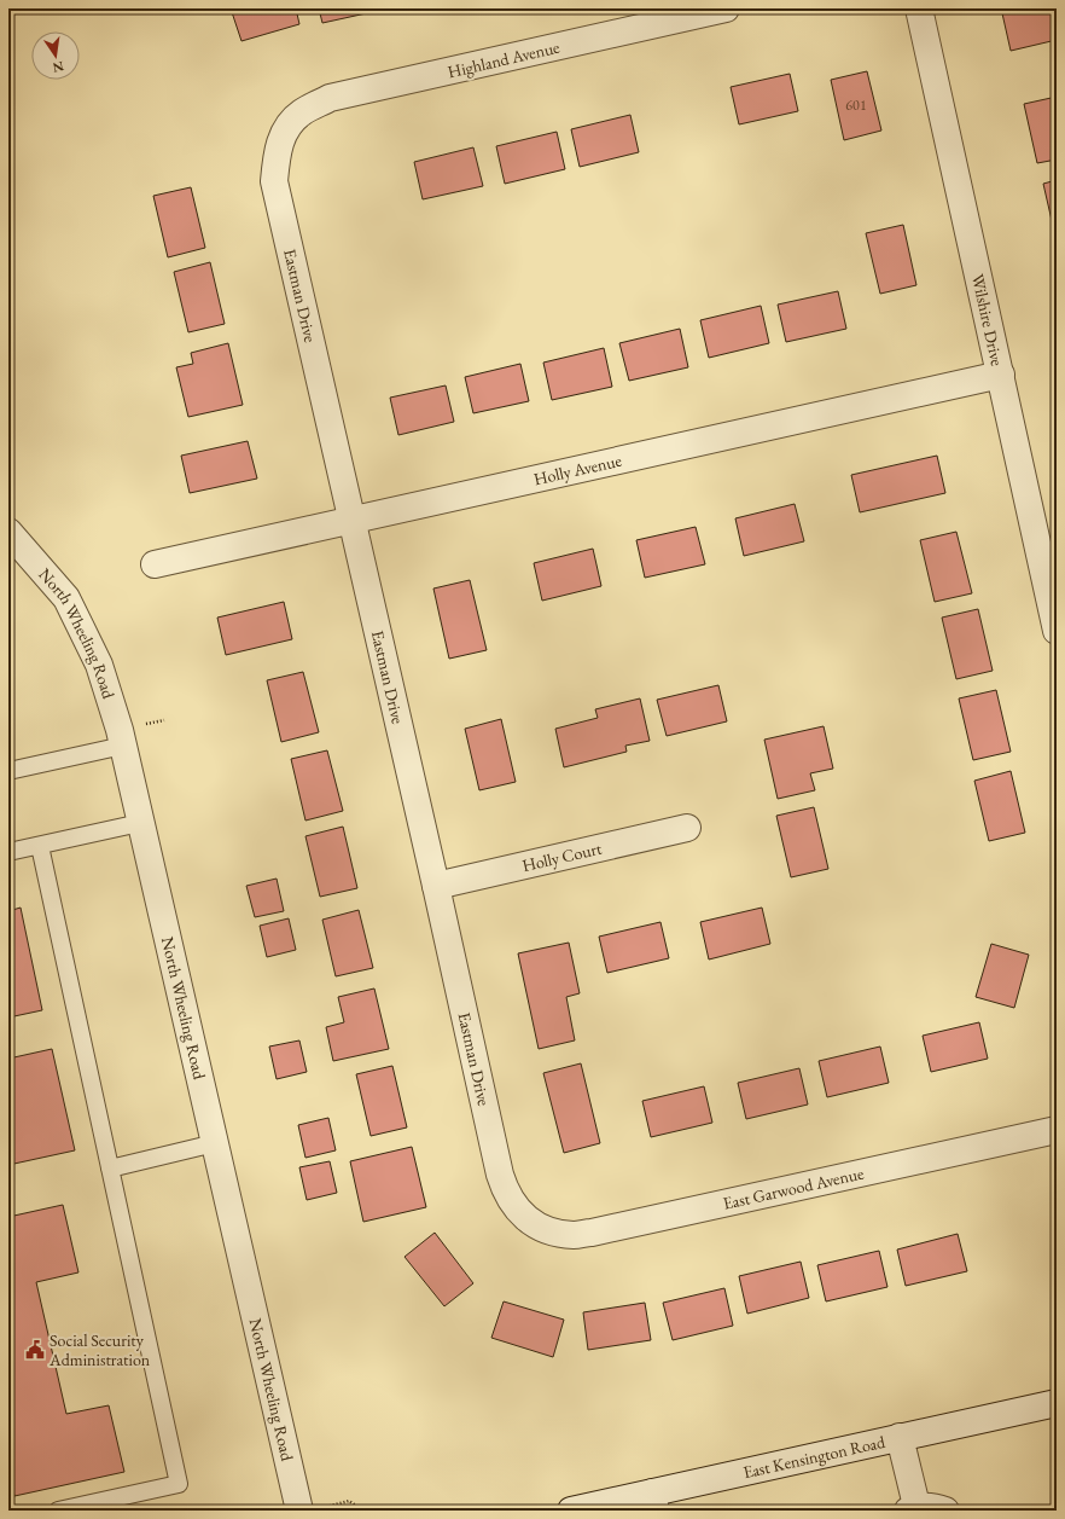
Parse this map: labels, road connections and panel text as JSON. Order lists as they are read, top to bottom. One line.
{"streets":{"street":["Highland Avenue","Eastman Drive","Wilshire Drive","Holly Avenue","North Wheeling Road","Holly Court","East Garwood Avenue","East Kensington Road"]},"crossings":[["Highland Avenue","Eastman Drive"],["Eastman Drive","Holly Avenue"],["Eastman Drive","Holly Court"],["Eastman Drive","East Garwood Avenue"],["Wilshire Drive","Holly Avenue"]],"places":{"public building":["Social Security Administration"]},"house_numbers":["601"],"north":"bottom"}
